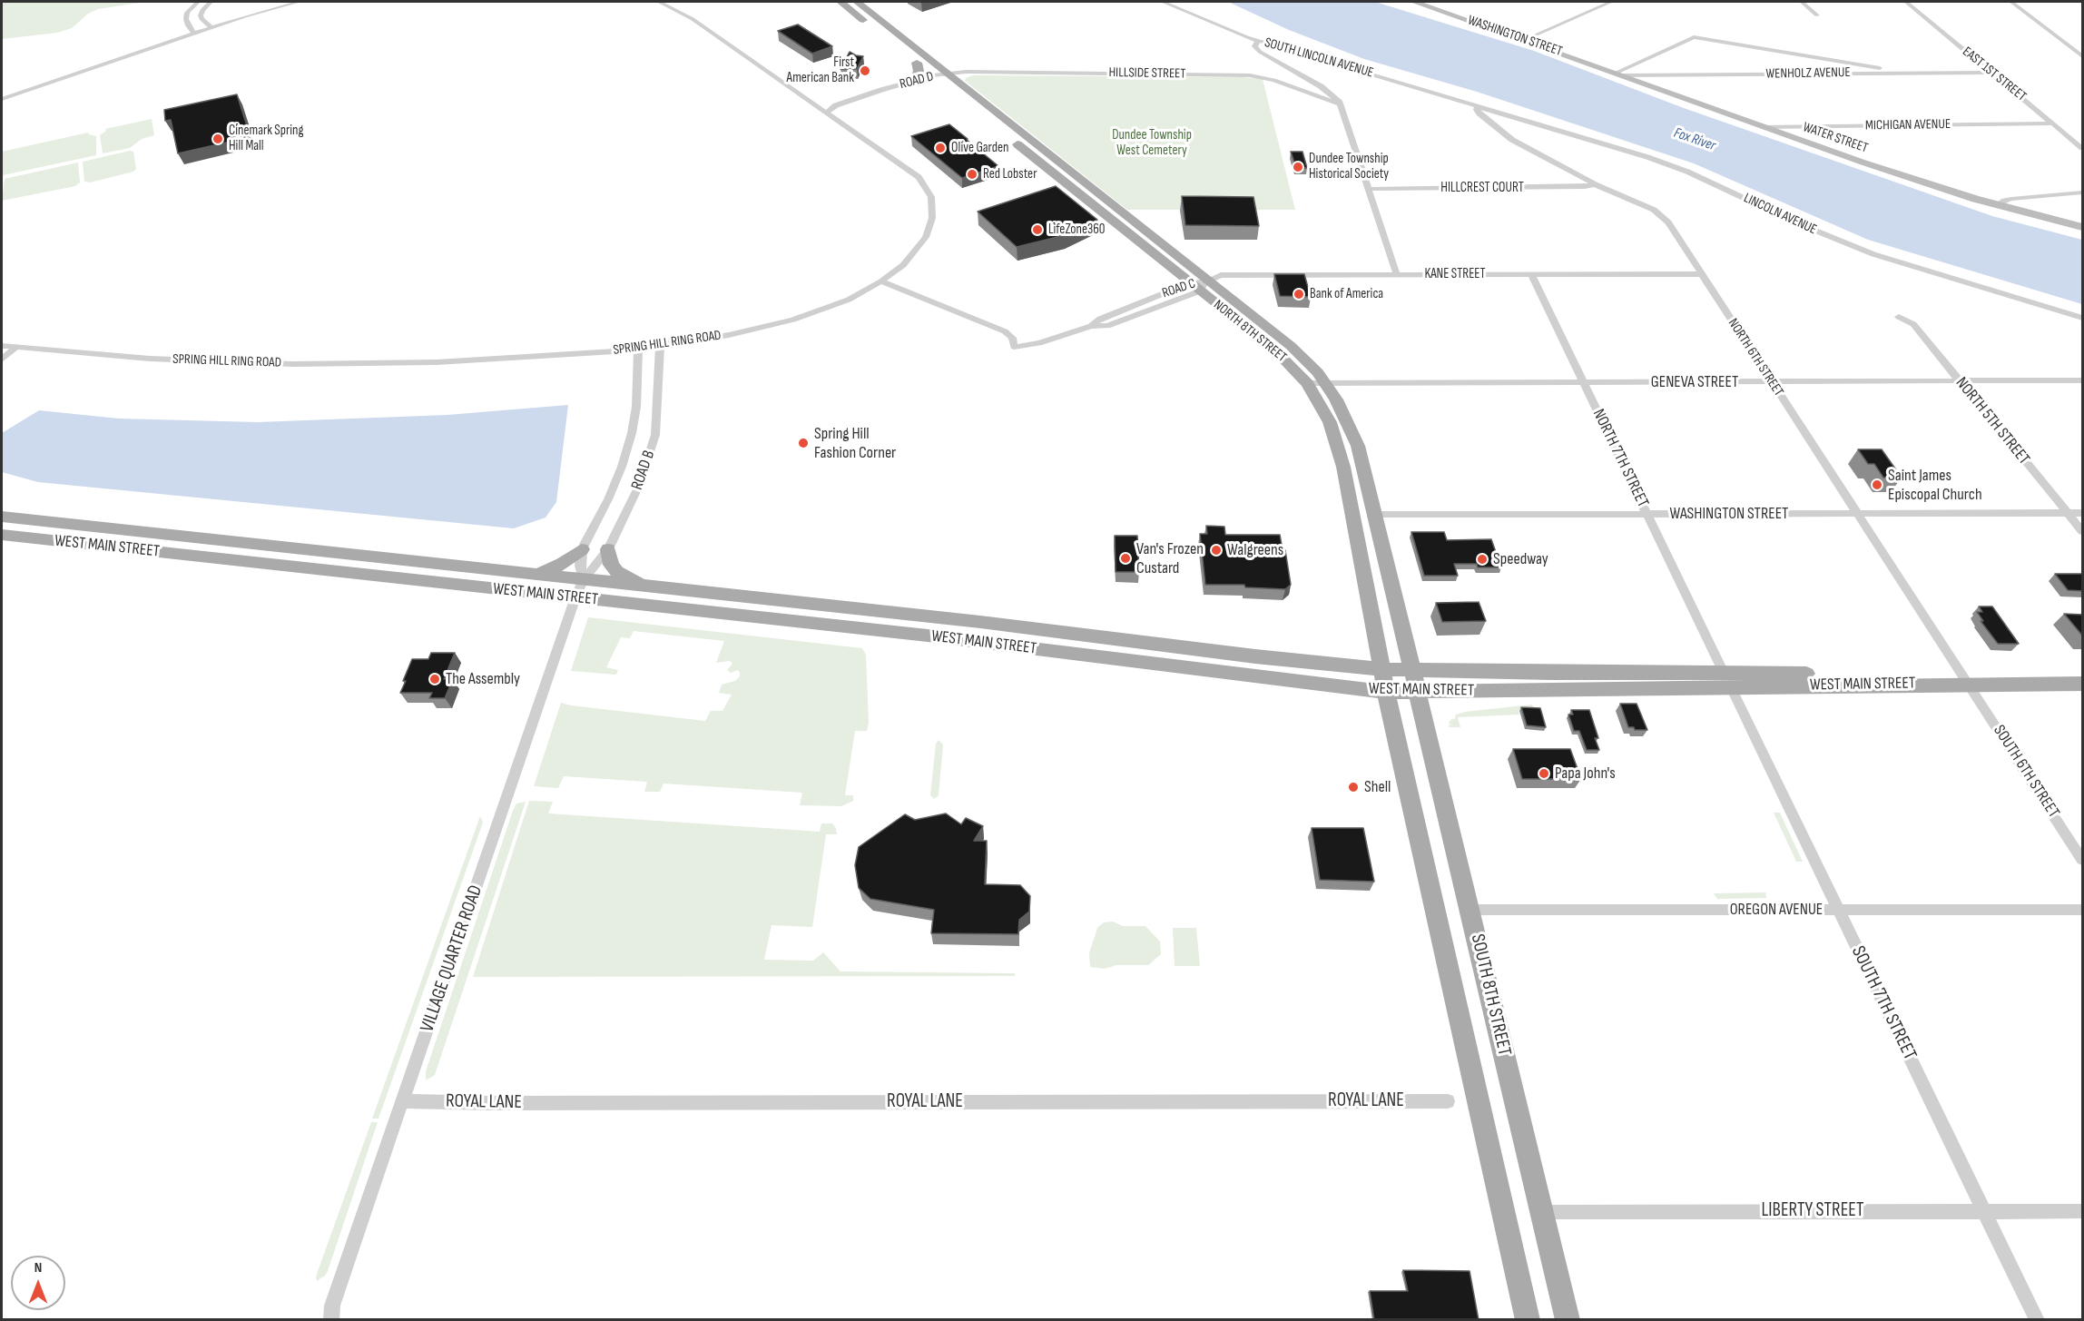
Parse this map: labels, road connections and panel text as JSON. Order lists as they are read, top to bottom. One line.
{"streets":{"main road":["NORTH 8TH STREET","WEST MAIN STREET","SOUTH 8TH STREET"],"street":["WASHINGTON STREET","SOUTH LINCOLN AVENUE","HILLSIDE STREET","WENHOLZ AVENUE","EAST 1ST STREET","ROAD D","MICHIGAN AVENUE","WATER STREET","HILLCREST COURT","LINCOLN AVENUE","KANE STREET","ROAD C","SPRING HILL RING ROAD","NORTH 6TH STREET","GENEVA STREET","NORTH 5TH STREET","NORTH 7TH STREET","ROAD B","SOUTH 6TH STREET","OREGON AVENUE","VILLAGE QUARTER ROAD","SOUTH 7TH STREET","ROYAL LANE","LIBERTY STREET"]},"crossings":[["WASHINGTON STREET","WATER STREET"],["WASHINGTON STREET","NORTH 8TH STREET"],["WASHINGTON STREET","NORTH 6TH STREET"],["WASHINGTON STREET","NORTH 5TH STREET"],["WASHINGTON STREET","NORTH 7TH STREET"],["SOUTH LINCOLN AVENUE","LINCOLN AVENUE"],["SOUTH LINCOLN AVENUE","NORTH 6TH STREET"],["HILLSIDE STREET","ROAD D"],["HILLSIDE STREET","NORTH 8TH STREET"],["WENHOLZ AVENUE","EAST 1ST STREET"],["WENHOLZ AVENUE","WATER STREET"],["EAST 1ST STREET","MICHIGAN AVENUE"],["ROAD D","NORTH 8TH STREET"],["ROAD D","SPRING HILL RING ROAD"],["MICHIGAN AVENUE","WATER STREET"],["HILLCREST COURT","NORTH 6TH STREET"],["LINCOLN AVENUE","NORTH 6TH STREET"],["KANE STREET","ROAD C"],["KANE STREET","NORTH 8TH STREET"],["KANE STREET","NORTH 6TH STREET"],["KANE STREET","NORTH 7TH STREET"],["ROAD C","NORTH 8TH STREET"],["ROAD C","SPRING HILL RING ROAD"],["NORTH 8TH STREET","GENEVA STREET"],["NORTH 8TH STREET","WEST MAIN STREET"],["NORTH 8TH STREET","SOUTH 8TH STREET"],["SPRING HILL RING ROAD","ROAD B"],["NORTH 6TH STREET","GENEVA STREET"],["NORTH 6TH STREET","WEST MAIN STREET"],["NORTH 6TH STREET","SOUTH 6TH STREET"],["GENEVA STREET","NORTH 5TH STREET"],["GENEVA STREET","NORTH 7TH STREET"],["NORTH 7TH STREET","WEST MAIN STREET"],["NORTH 7TH STREET","SOUTH 7TH STREET"],["ROAD B","WEST MAIN STREET"],["ROAD B","VILLAGE QUARTER ROAD"],["WEST MAIN STREET","SOUTH 6TH STREET"],["WEST MAIN STREET","VILLAGE QUARTER ROAD"],["WEST MAIN STREET","SOUTH 8TH STREET"],["WEST MAIN STREET","SOUTH 7TH STREET"],["OREGON AVENUE","SOUTH 8TH STREET"],["OREGON AVENUE","SOUTH 7TH STREET"],["VILLAGE QUARTER ROAD","ROYAL LANE"],["SOUTH 8TH STREET","LIBERTY STREET"],["SOUTH 7TH STREET","LIBERTY STREET"]],"water":["Fox River"],"parks":["Dundee Township West Cemetery"],"places":["First American Bank","Cinemark Spring Hill Mall","Olive Garden","Dundee Township Historical Society","Red Lobster","LifeZone360","Bank of America","Spring Hill Fashion Corner","Saint James Episcopal Church","Walgreens","Van's Frozen Custard","Speedway","The Assembly","Papa John's","Shell"],"north":"top"}
